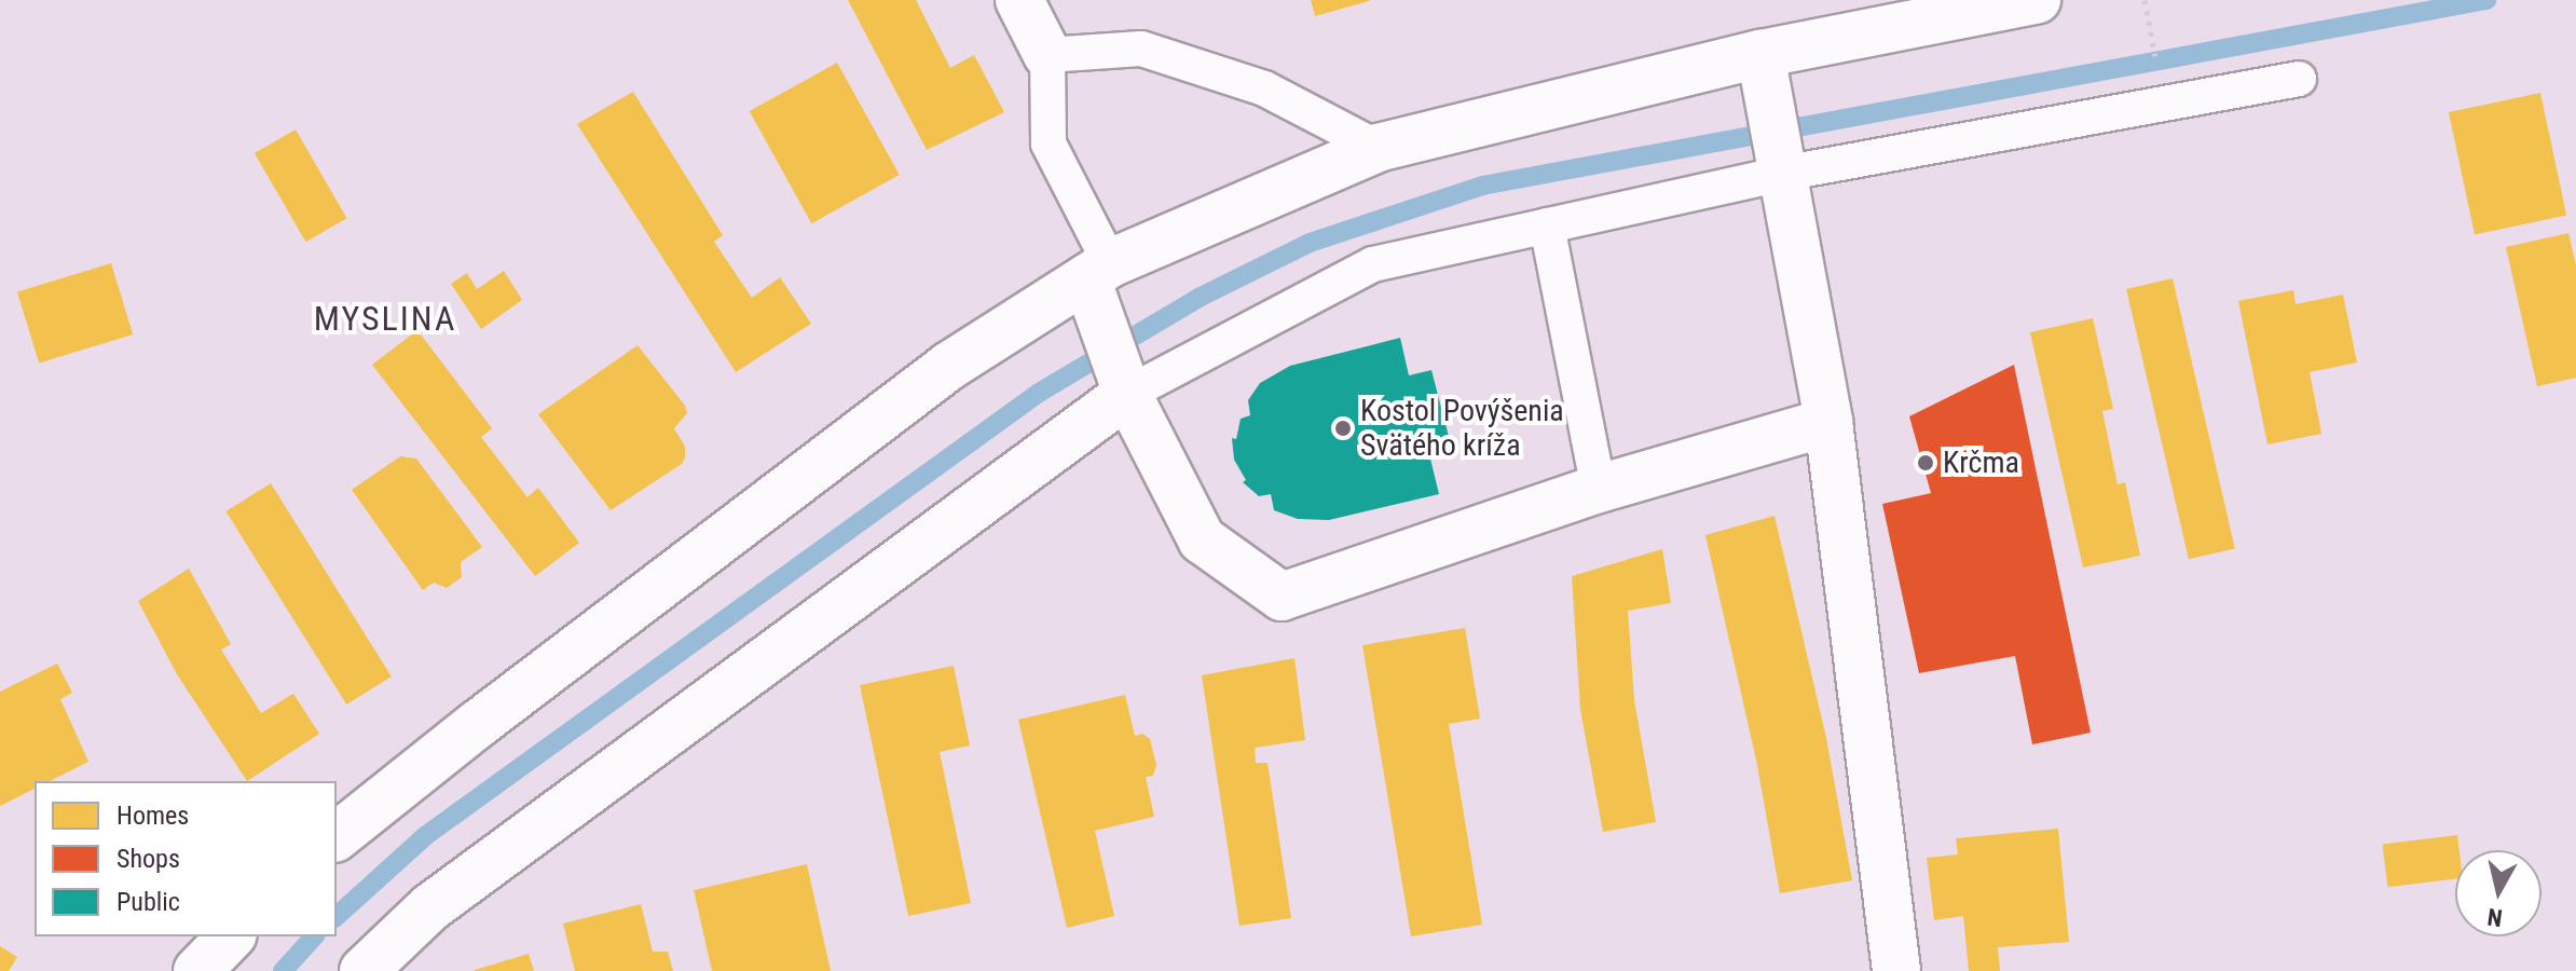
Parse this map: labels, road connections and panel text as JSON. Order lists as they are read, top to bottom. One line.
{"districts":["MYSLINA"],"places":["Kostol Povýšenia Svätého kríža","Krčma"],"legend":["Homes","Shops","Public"],"north":"bottom"}
